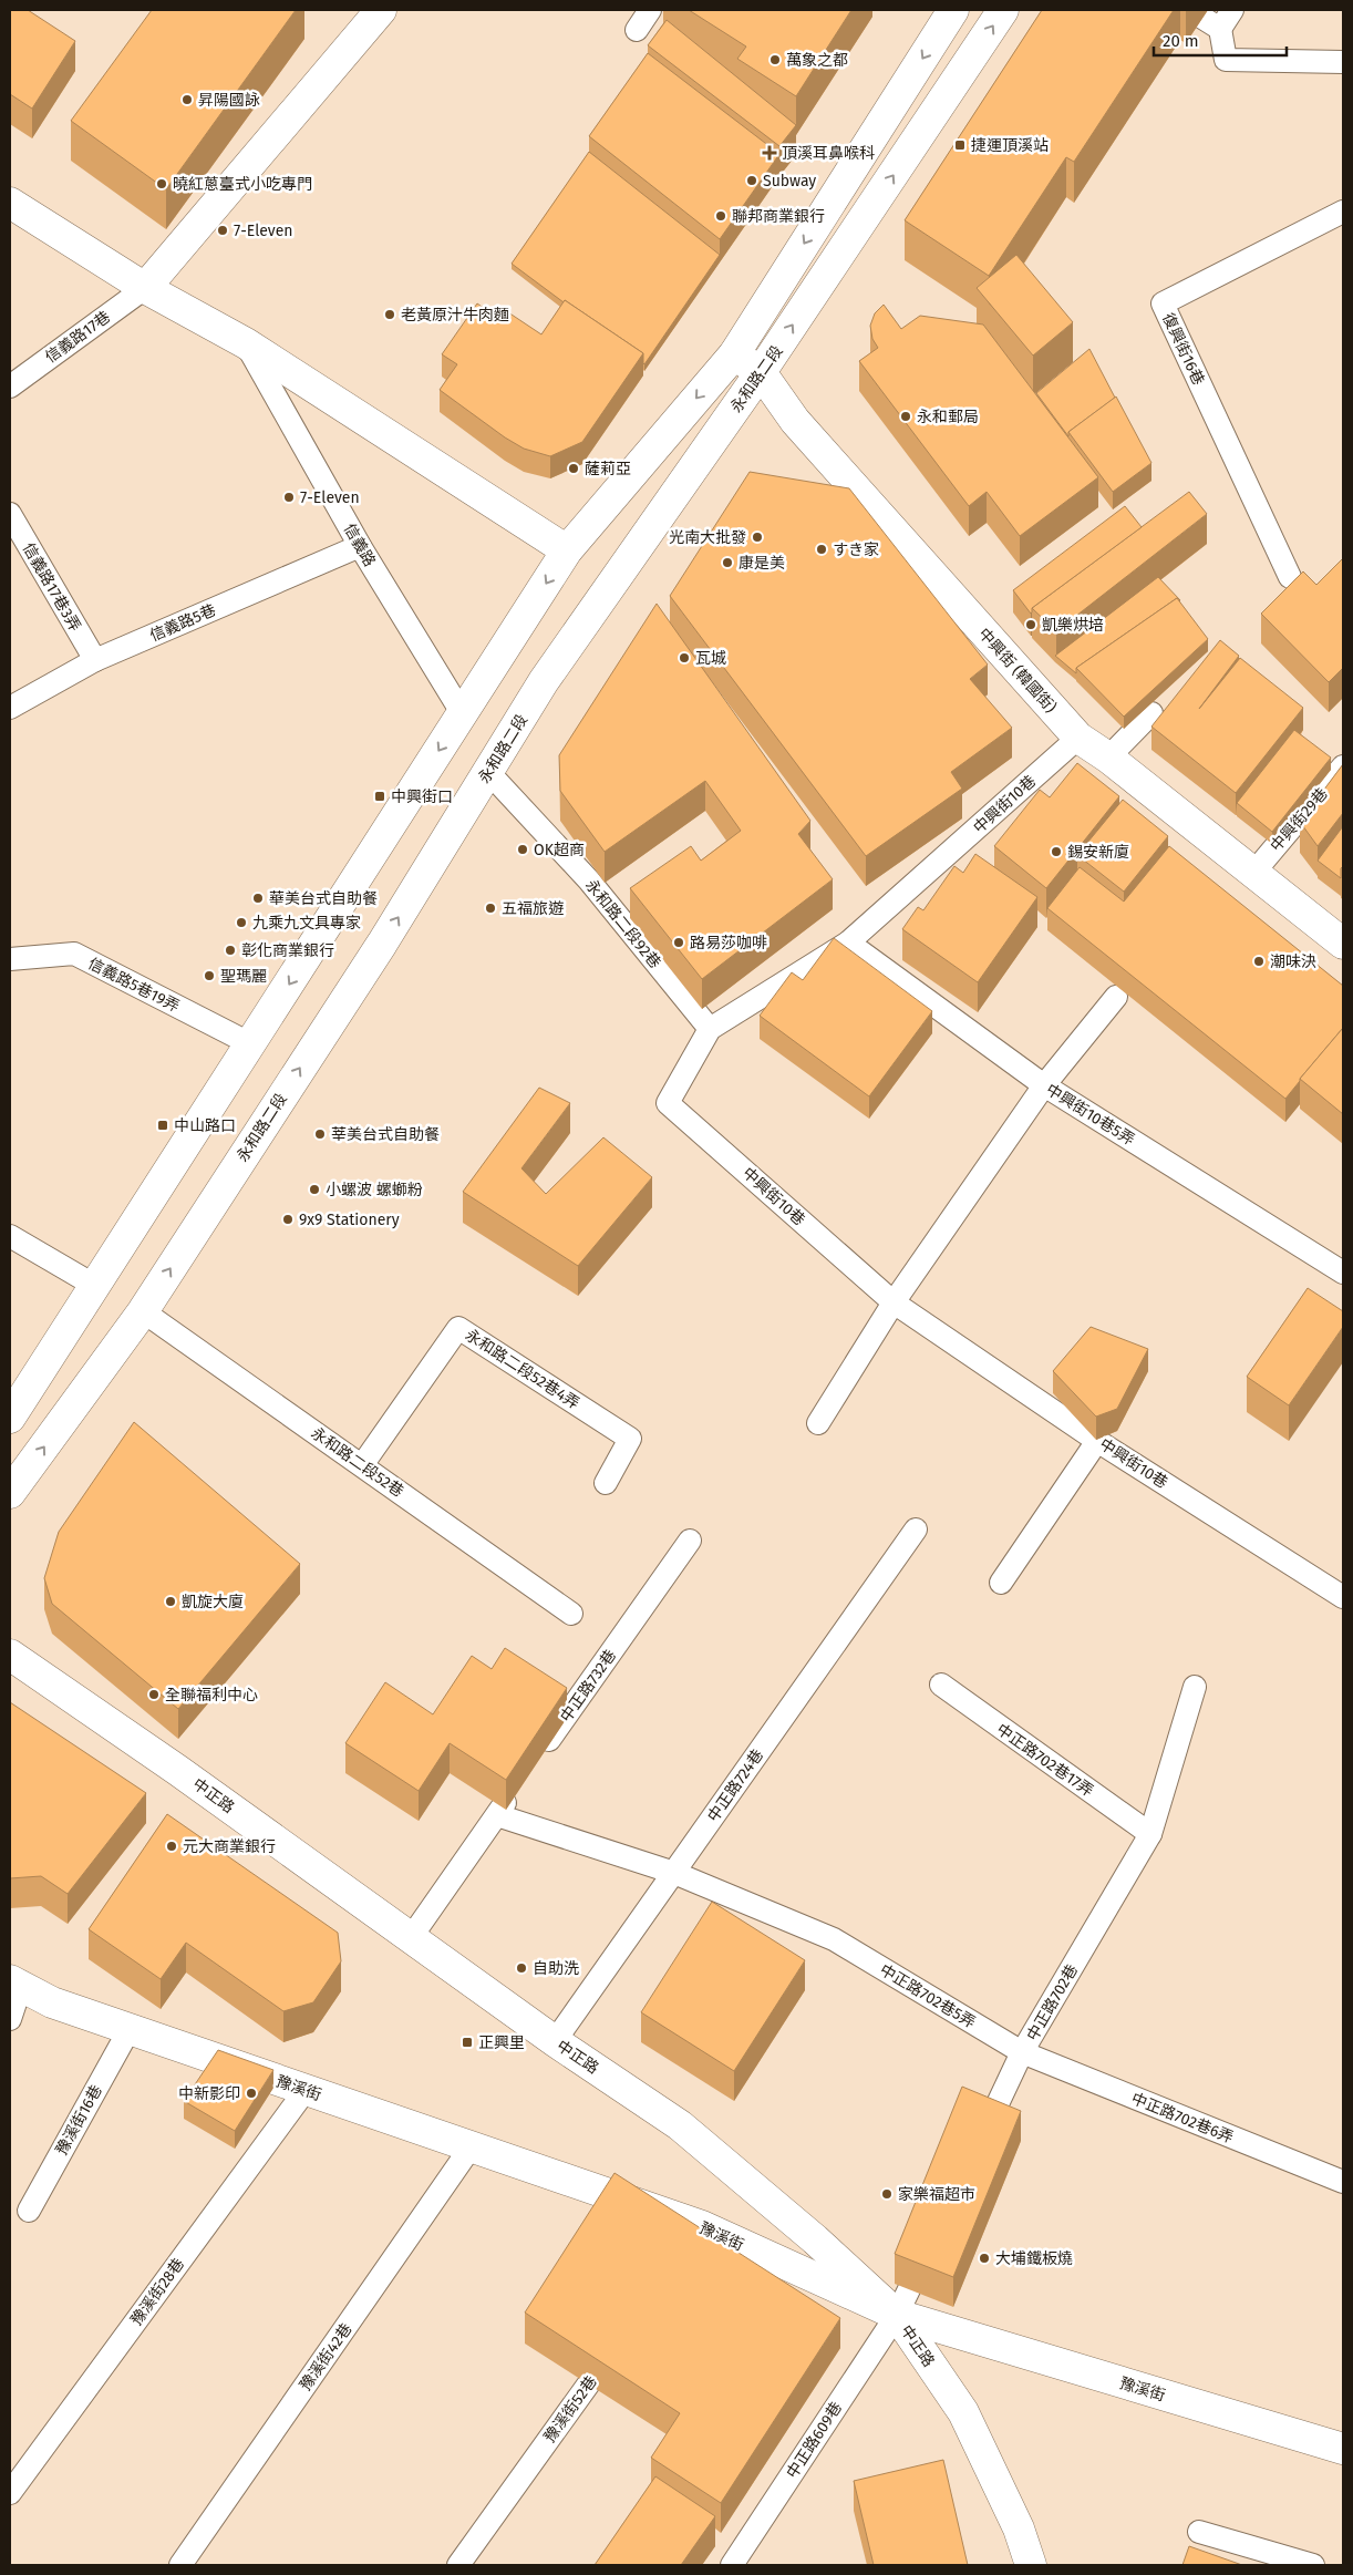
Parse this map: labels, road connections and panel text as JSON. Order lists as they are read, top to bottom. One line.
{"streets":{"street":["永和路二段","中興街 (韓國街)","中正路","豫溪街"],"lane":["信義路17巷","復興街16巷","信義路","信義路17巷3弄","信義路5巷","中興街10巷","中興街29巷","永和路二段92巷","信義路5巷19弄","中興街10巷5弄","永和路二段52巷4弄","永和路二段52巷","中正路732巷","中正路702巷17弄","中正路724巷","中正路702巷5弄","中正路702巷","中正路702巷6弄","豫溪街16巷","豫溪街28巷","豫溪街42巷","豫溪街52巷","中正路609巷"]},"crossings":[["永和路二段","中興街 (韓國街)"],["永和路二段","永和路二段92巷"],["永和路二段","永和路二段52巷"],["信義路","信義路5巷"],["信義路17巷3弄","信義路5巷"],["中興街 (韓國街)","中興街10巷"],["中興街 (韓國街)","中興街29巷"],["中興街10巷","永和路二段92巷"],["中興街10巷","中興街10巷5弄"],["永和路二段52巷4弄","永和路二段52巷"],["中正路702巷17弄","中正路702巷"],["中正路724巷","中正路"],["中正路724巷","中正路702巷5弄"],["中正路","豫溪街"],["中正路","中正路609巷"],["中正路702巷5弄","中正路702巷"],["中正路702巷5弄","中正路702巷6弄"],["中正路702巷","中正路702巷6弄"],["豫溪街","豫溪街16巷"],["豫溪街","豫溪街28巷"],["豫溪街","豫溪街42巷"],["豫溪街","中正路609巷"]],"places":{"other":["萬象之都","昇陽國詠","Subway","曉紅蔥臺式小吃專門","聯邦商業銀行","7-Eleven","老黃原汁牛肉麵","永和郵局","薩莉亞","7-Εleven","光南大批發","すき家","康是美","凱樂烘培","瓦城","OK超商","錫安新廈","華美台式自助餐","五福旅遊","九乘九文具專家","路易莎咖啡","彰化商業銀行","潮味決","聖瑪麗","莘美台式自助餐","小螺波 螺螄粉","9x9 Stationery","凱旋大廈","全聯福利中心","元大商業銀行","自助洗","中新影印","家樂福超市","大埔鐵板燒"],"transit":["捷運頂溪站","中興街口","中山路口","正興里"],"health":["頂溪耳鼻喉科"]},"scale_bar":"20 m"}
